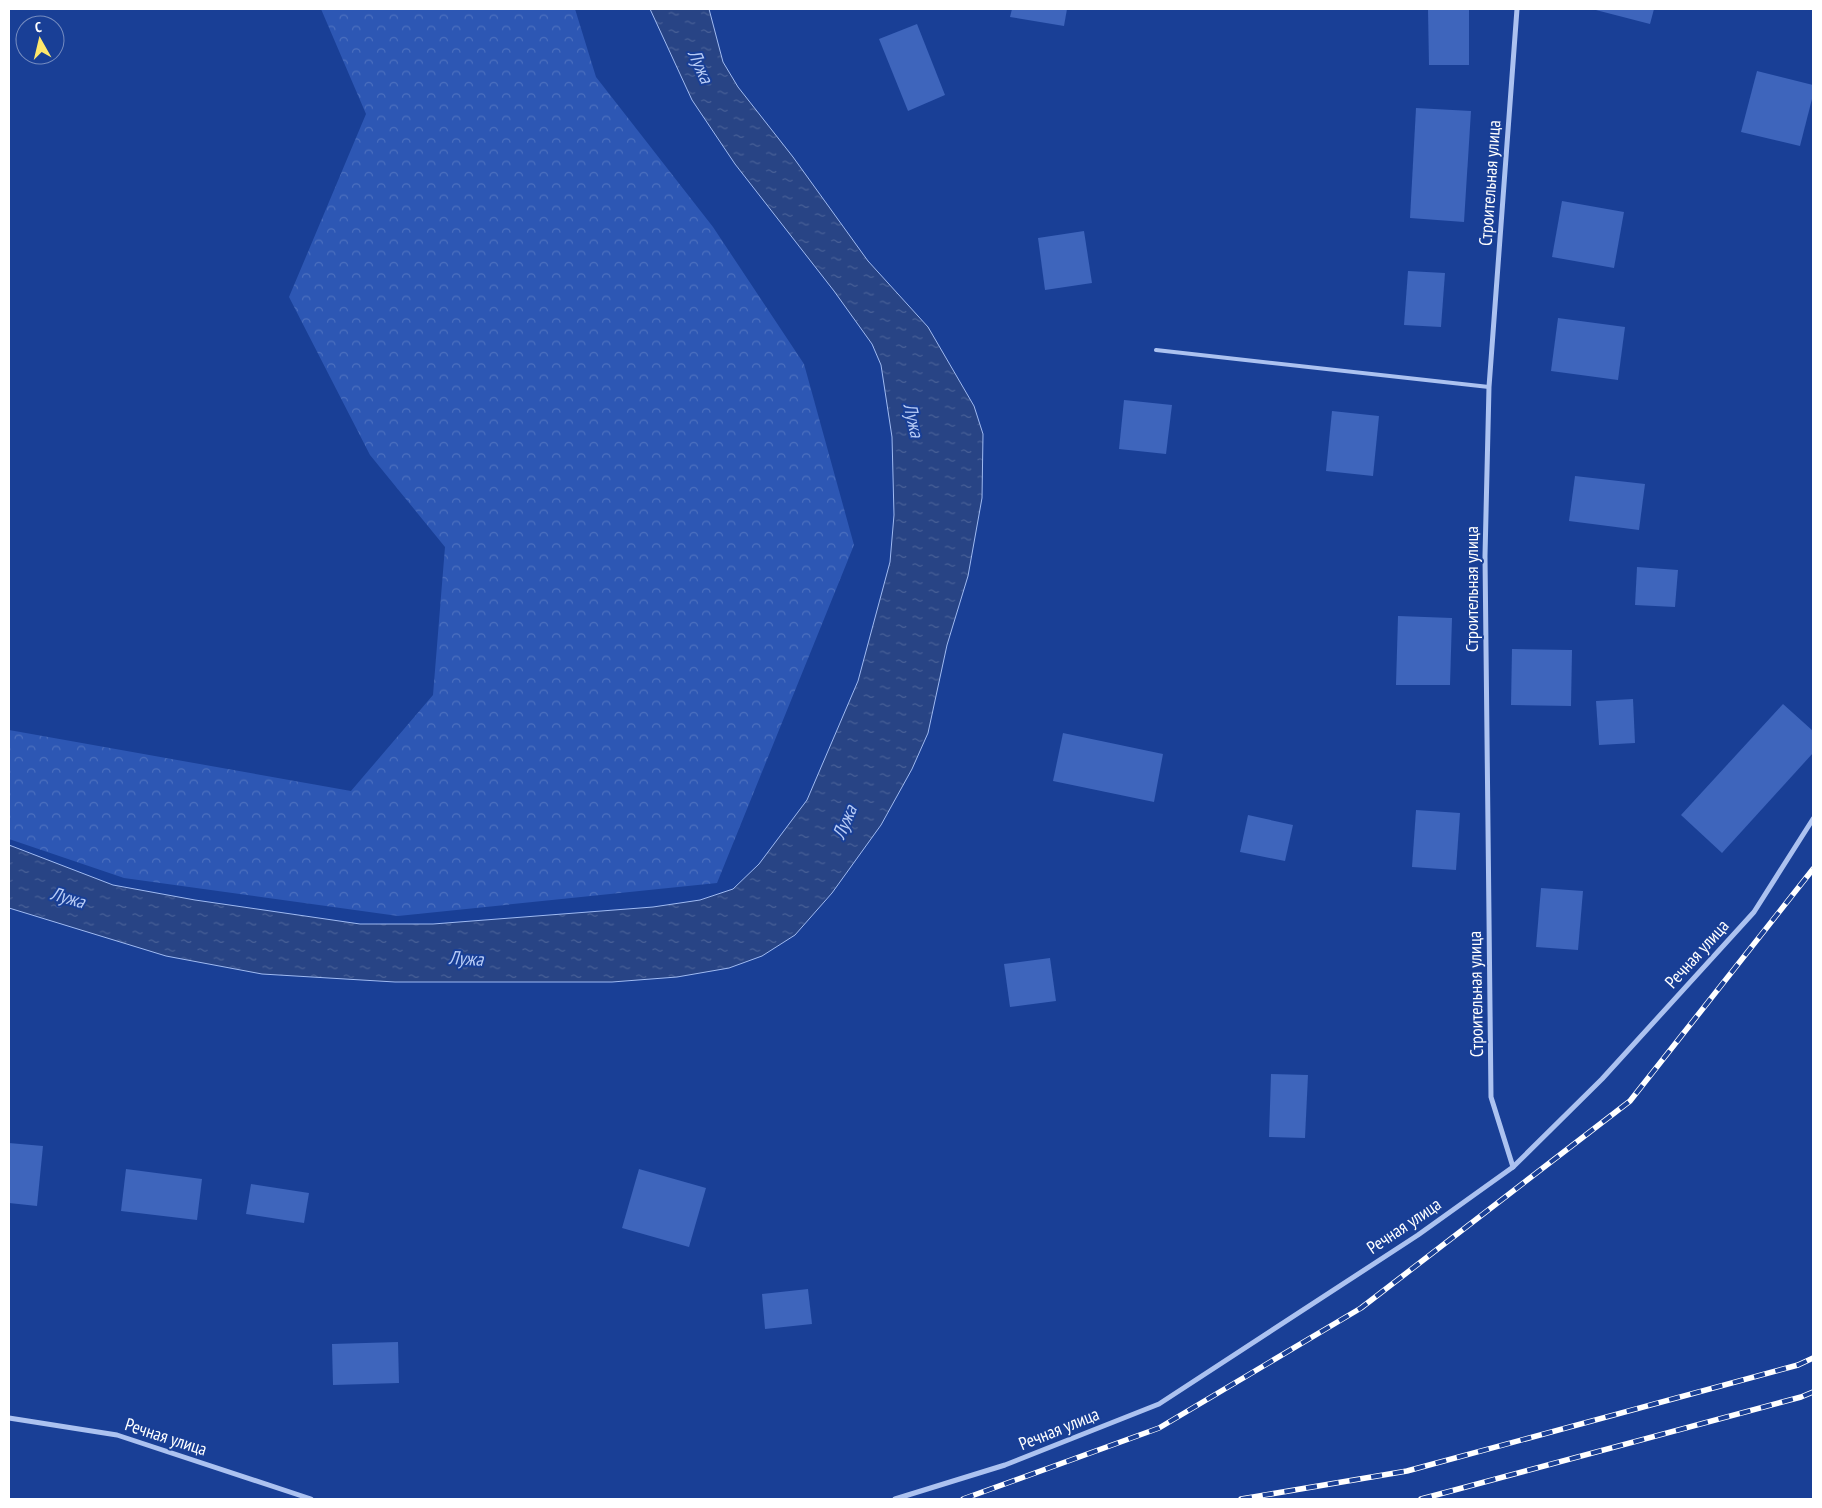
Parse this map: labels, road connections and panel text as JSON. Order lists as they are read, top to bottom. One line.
{"streets":{"street":["Строительная улица","Речная улица"]},"crossings":[["Строительная улица","Речная улица"]],"water":["Лужа"],"north":"top"}
